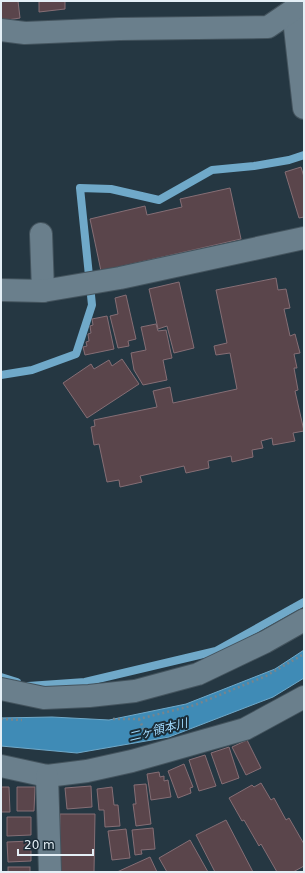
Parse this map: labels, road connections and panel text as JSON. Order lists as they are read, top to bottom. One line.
{"water":["二ヶ領本川"],"scale_bar":"20 m"}
